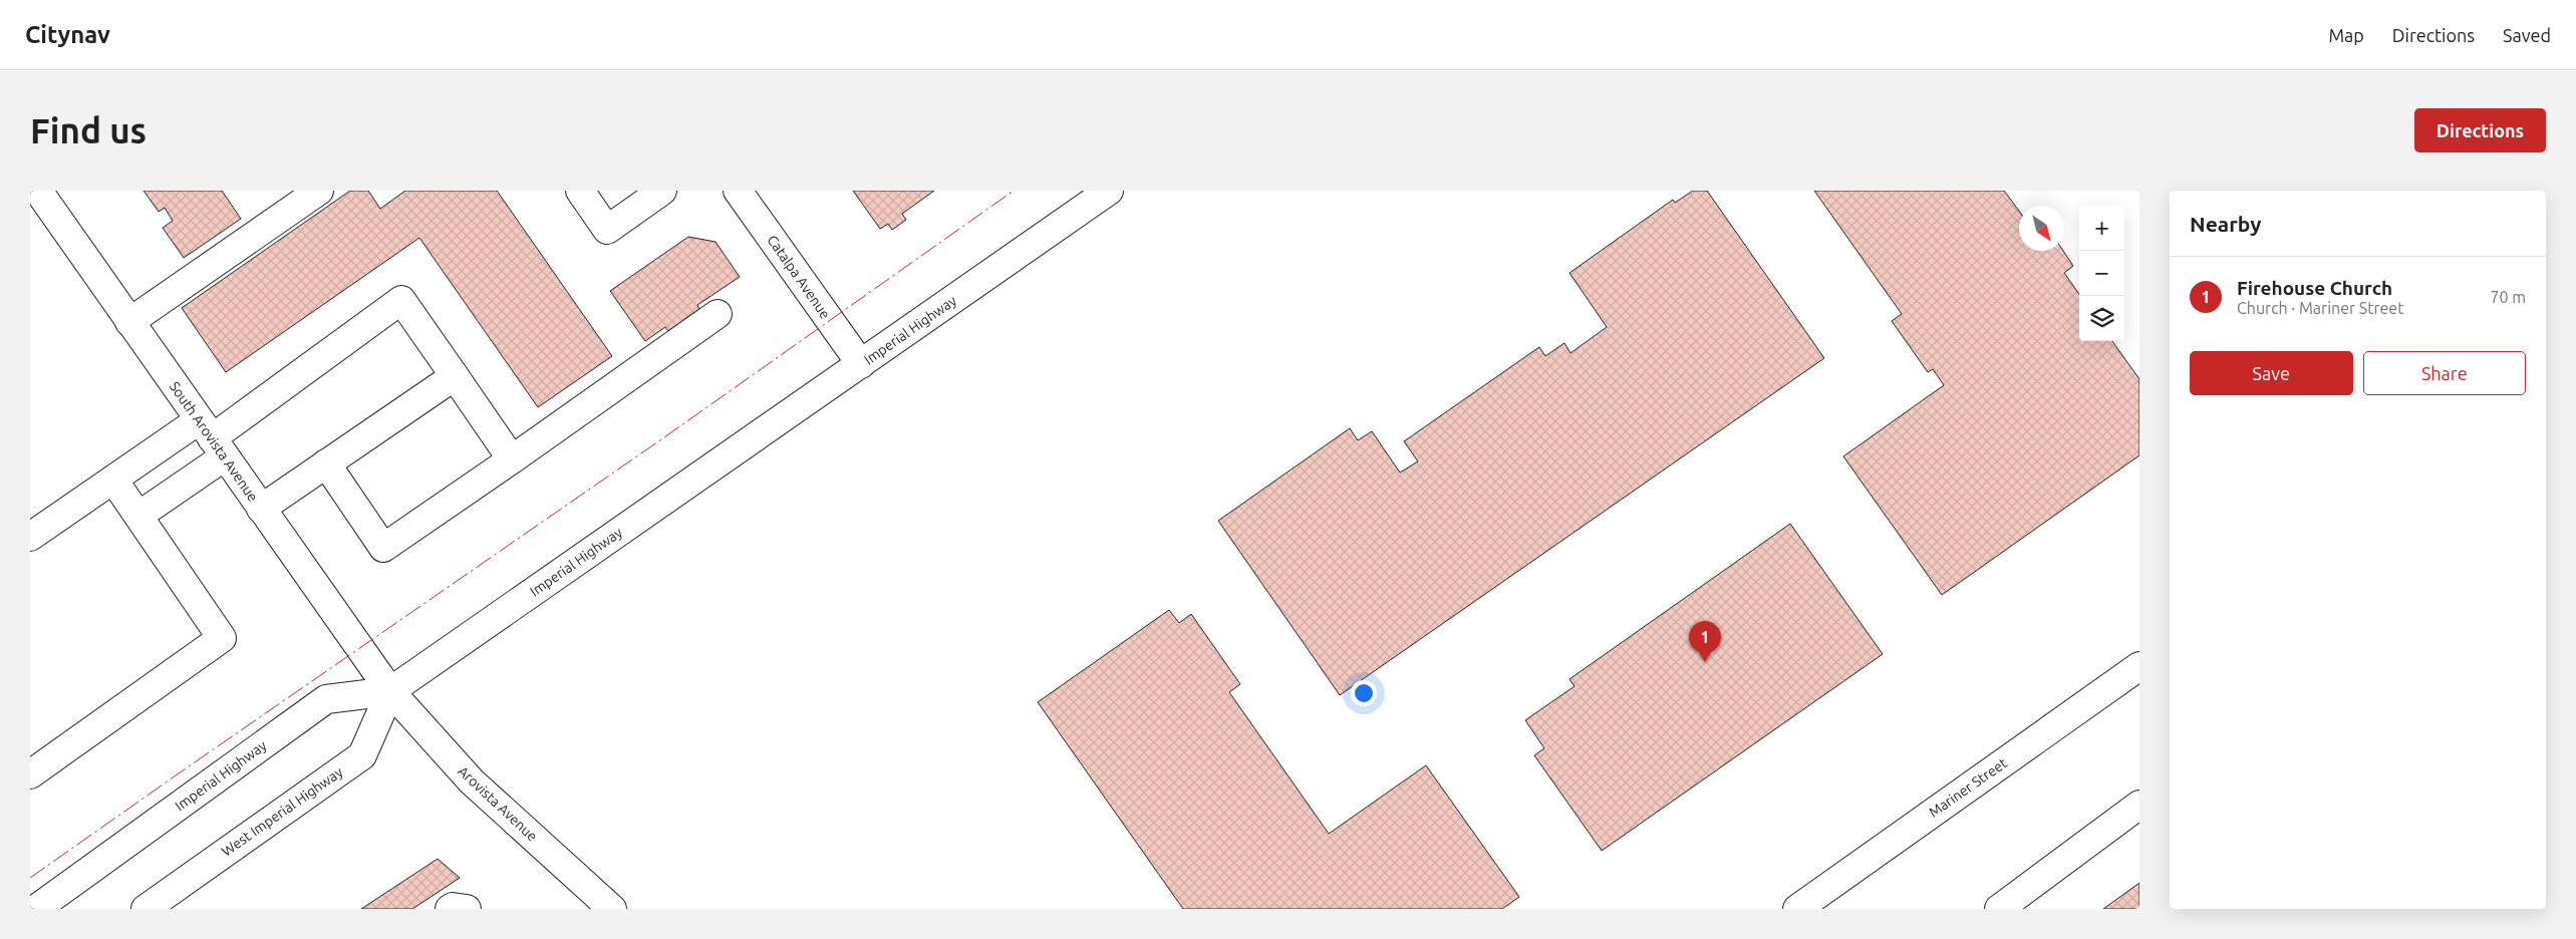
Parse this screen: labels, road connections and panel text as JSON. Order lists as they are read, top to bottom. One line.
{"streets":{"street":["Catalpa Avenue","Imperial Highway","South Arovista Avenue","Mariner Street","Arovista Avenue","West Imperial Highway"]},"crossings":[["Catalpa Avenue","Imperial Highway"],["Imperial Highway","South Arovista Avenue"],["Imperial Highway","Arovista Avenue"],["Imperial Highway","West Imperial Highway"],["South Arovista Avenue","Arovista Avenue"],["South Arovista Avenue","West Imperial Highway"],["Arovista Avenue","West Imperial Highway"]],"north":"bottom right","page":{"header":"Citynav","nav":["Map","Directions","Saved"],"buttons":["Directions",["Save","Share"]],"title":"Find us","heading":"Nearby","map_buttons":["+","−"],"list":[{"mark":"1","name":"Firehouse Church","note":"Church · Mariner Street","value":"70 m"}],"pins":"1"}}
